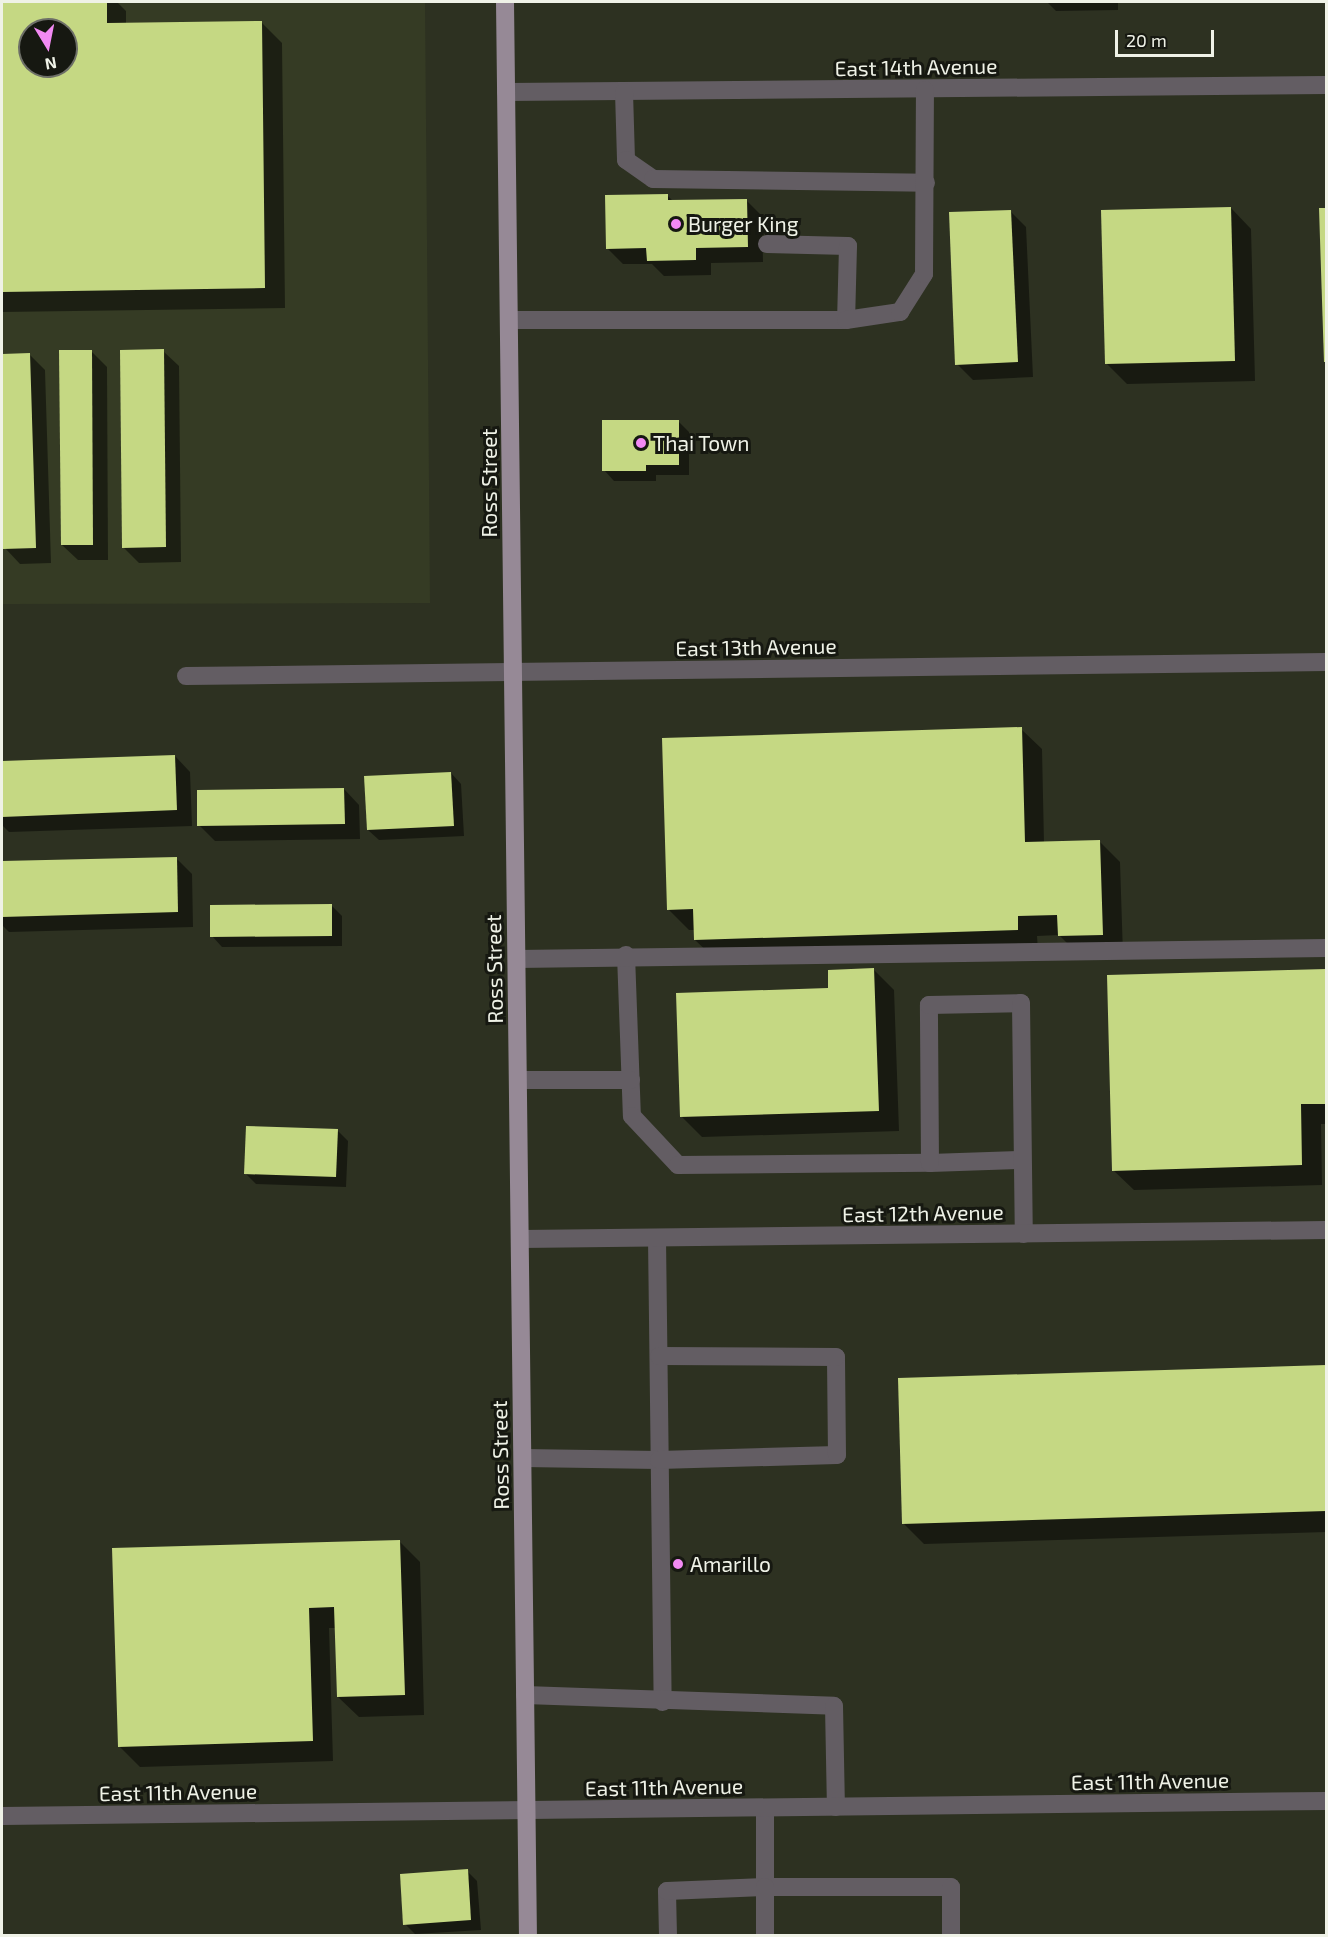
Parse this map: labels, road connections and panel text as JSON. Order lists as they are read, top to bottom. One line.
{"streets":{"main road":["Ross Street"],"street":["East 14th Avenue","East 13th Avenue","East 12th Avenue","East 11th Avenue"]},"crossings":[["East 14th Avenue","Ross Street"],["Ross Street","East 13th Avenue"],["Ross Street","East 12th Avenue"],["Ross Street","East 11th Avenue"]],"places":["Burger King","Thai Town","Amarillo"],"scale_bar":"20 m","north":"bottom"}
